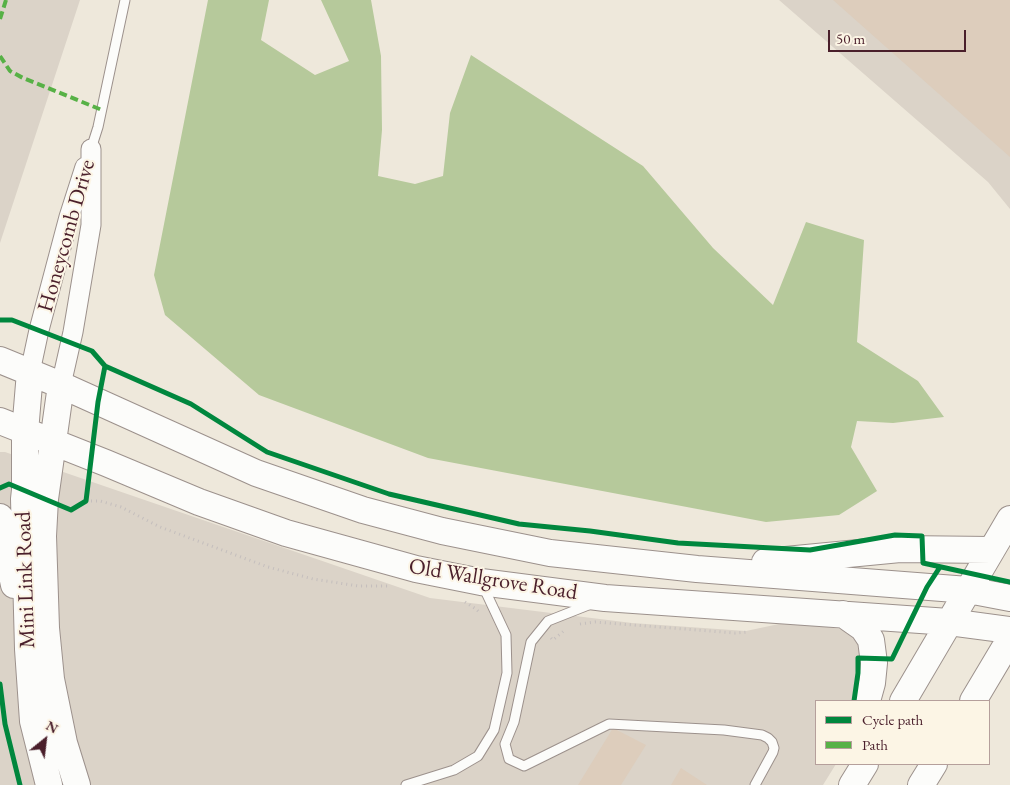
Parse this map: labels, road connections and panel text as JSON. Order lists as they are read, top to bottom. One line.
{"streets":{"main road":["Mini Link Road","Old Wallgrove Road"],"street":["Honeycomb Drive"]},"crossings":[["Honeycomb Drive","Mini Link Road"],["Honeycomb Drive","Old Wallgrove Road"],["Mini Link Road","Old Wallgrove Road"]],"legend":["Cycle path","Path"],"scale_bar":"50 m","north":"top right"}
